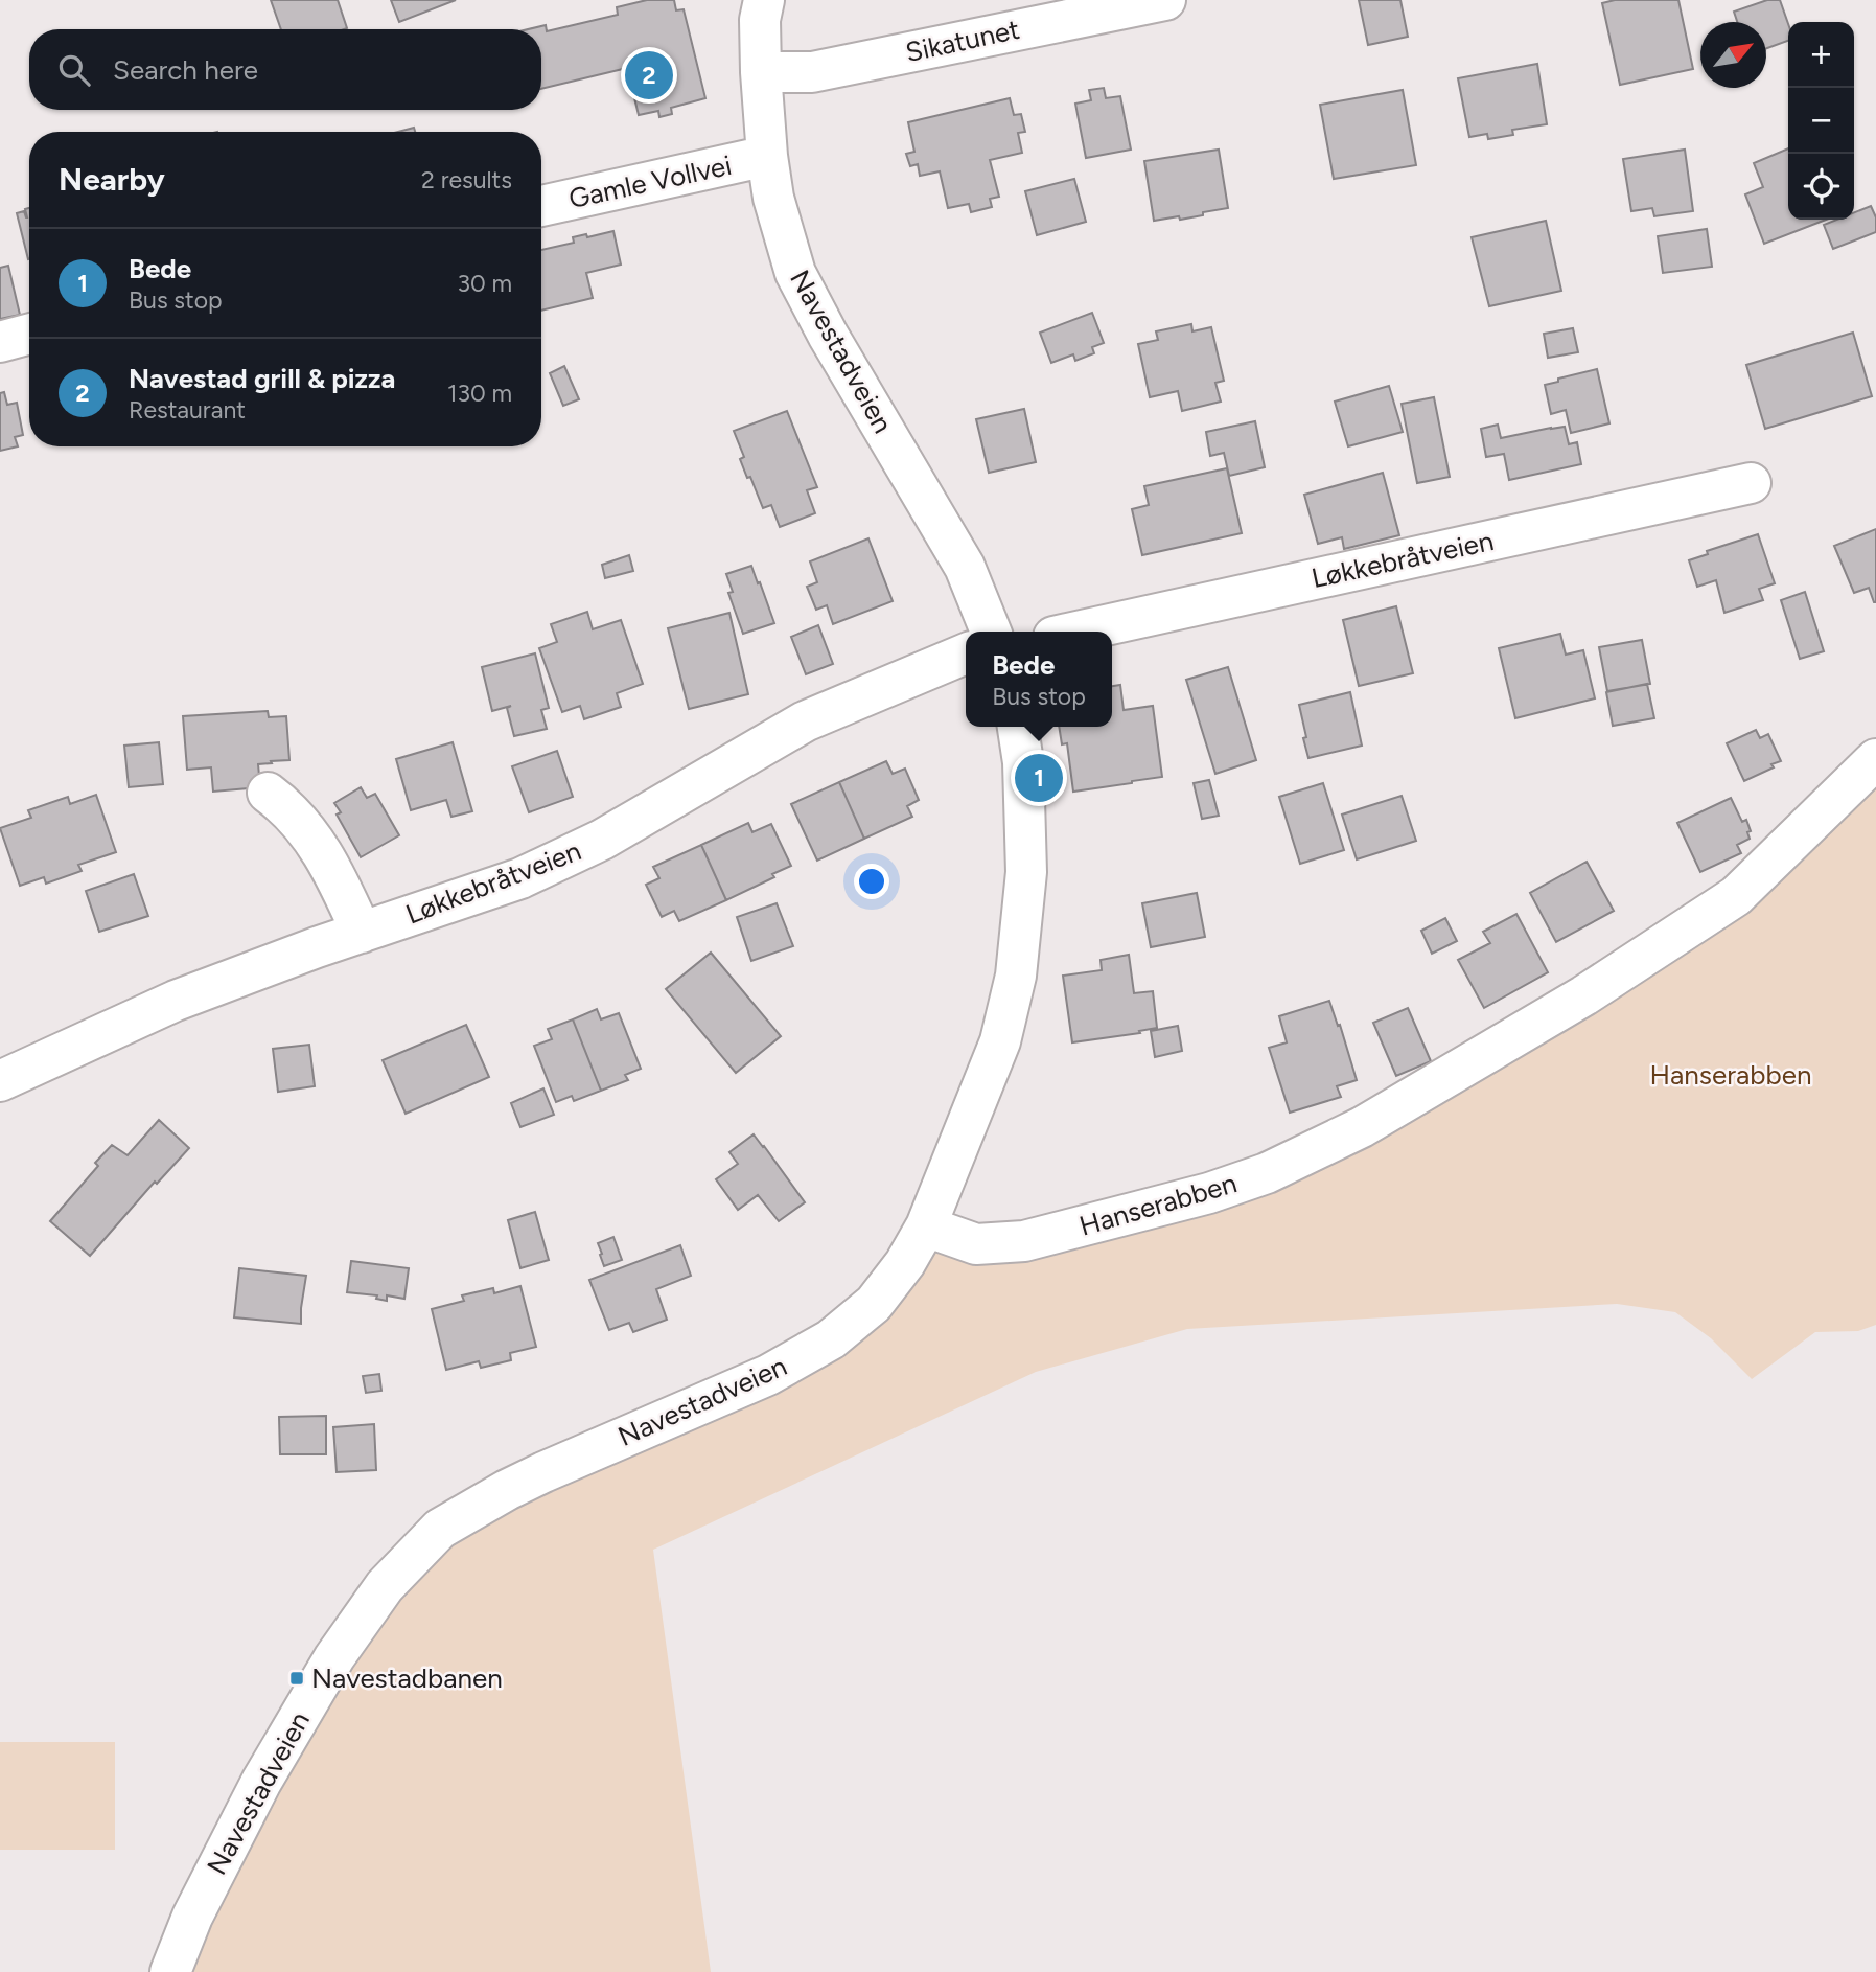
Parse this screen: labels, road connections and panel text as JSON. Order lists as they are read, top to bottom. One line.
{"streets":{"street":["Sikatunet","Gamle Vollvei","Navestadveien","Løkkebråtveien","Hanserabben"]},"crossings":[["Sikatunet","Navestadveien"],["Gamle Vollvei","Navestadveien"],["Navestadveien","Hanserabben"]],"parks":["Hanserabben"],"places":{"transit":["Navestadbanen"]},"north":"top right","page":{"map_buttons":["+","−"],"search":"Search here","pins":["2","1"],"heading":["Nearby","2 results"],"list":[{"mark":"1","name":"Bede","note":"Bus stop","value":"30 m"},{"mark":"2","name":"Navestad grill & pizza","note":"Restaurant","value":"130 m"}],"popup":["Bede","Bus stop"]}}
